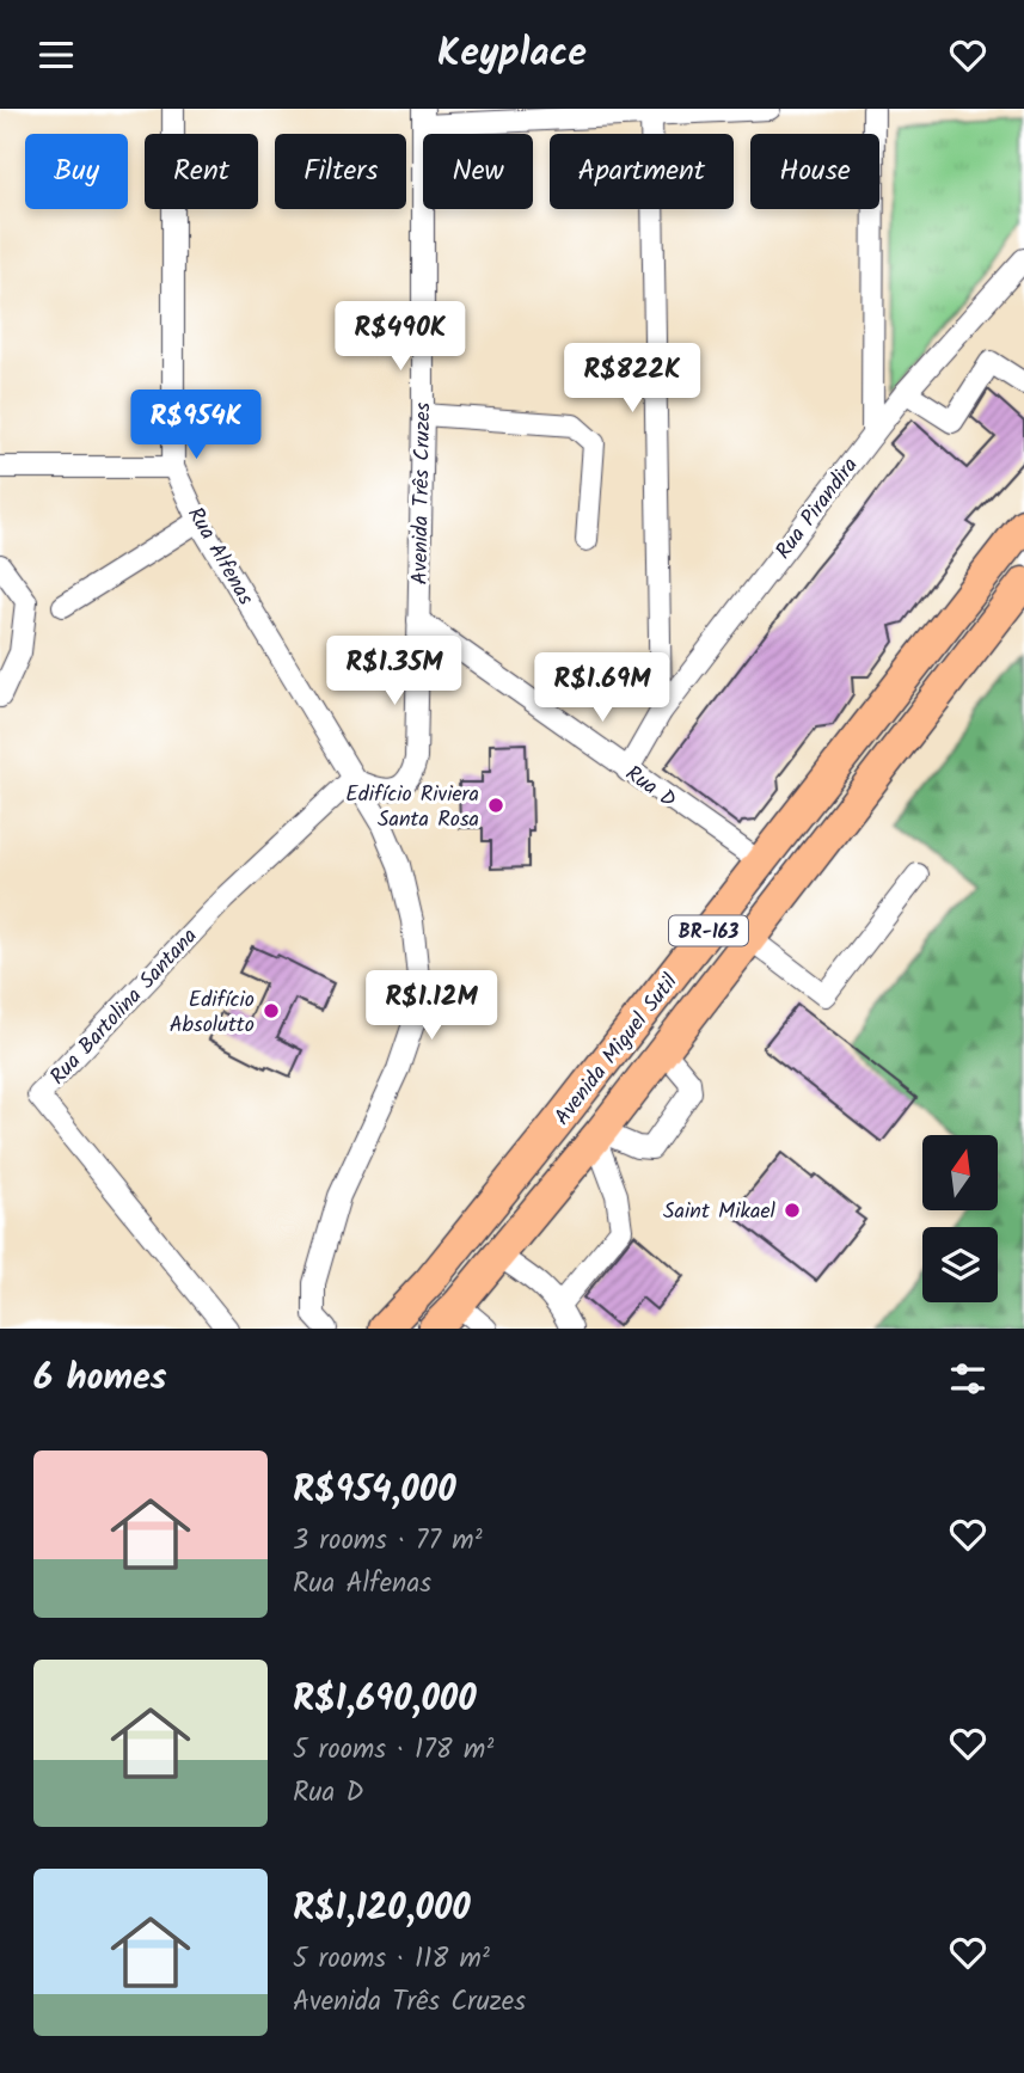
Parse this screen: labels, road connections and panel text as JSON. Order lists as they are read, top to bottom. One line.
{"streets":{"highway":["BR-163","Avenida Miguel Sutil"],"street":["Avenida Três Cruzes","Rua Pirandira","Rua Alfenas","Rua D","Rua Bartolina Santana"]},"crossings":[["Avenida Três Cruzes","Rua Alfenas"],["Avenida Três Cruzes","Rua D"],["Avenida Três Cruzes","Rua Bartolina Santana"],["Rua Pirandira","Rua D"],["Rua Alfenas","Rua Bartolina Santana"],["Rua D","Avenida Miguel Sutil"]],"places":["Edifício Riviera Santa Rosa","Edifício Absolutto","Saint Mikael"],"north":"top","page":{"header":"Keyplace","chip":["Buy","Rent","Filters","New","Apartment","House"],"price":["R$490K","R$822K","R$954K","R$1.35M","R$1.69M","R$1.12M"],"heading":"6 homes","list":[{"name":"R$954,000","note":"3 rooms · 77 m² · Rua Alfenas"},{"name":"R$1,690,000","note":"5 rooms · 178 m² · Rua D"},{"name":"R$1,120,000","note":"5 rooms · 118 m² · Avenida Três Cruzes"}]}}
